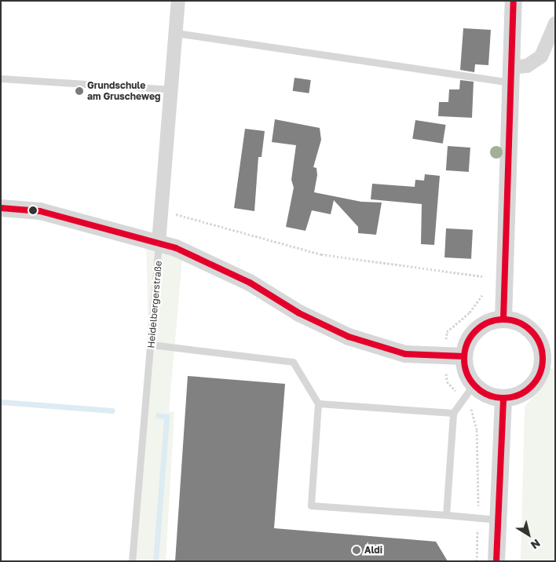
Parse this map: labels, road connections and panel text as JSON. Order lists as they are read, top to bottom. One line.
{"streets":{"street":["Heidelbergerstraße"]},"places":["Grundschule am Gruscheweg","Aldi"],"north":"bottom right"}
